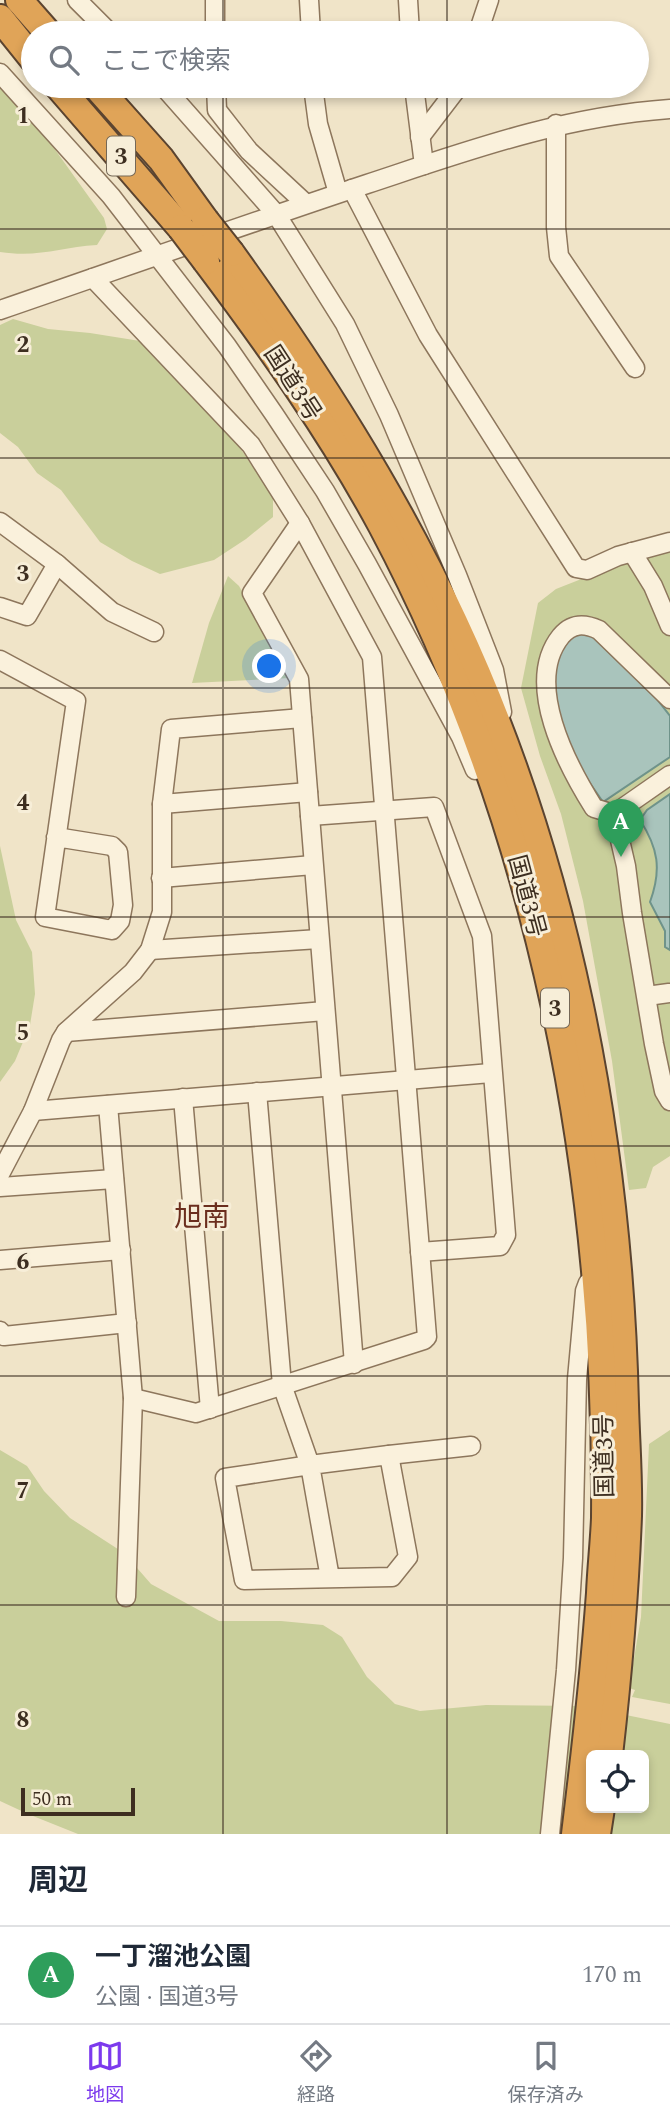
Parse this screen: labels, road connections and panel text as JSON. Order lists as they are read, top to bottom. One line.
{"streets":{"highway":["3","国道3号"]},"districts":["旭南"],"scale_bar":"50 m","page":{"search":"ここで検索","pins":"A","scale":"50 m","heading":"周辺","list":[{"mark":"A","name":"一丁溜池公園","note":"公園 · 国道3号","value":"170 m"}],"nav":["地図","経路","保存済み"]},"grid":{"rows":["1","2","3","4","5","6","7","8"]}}
